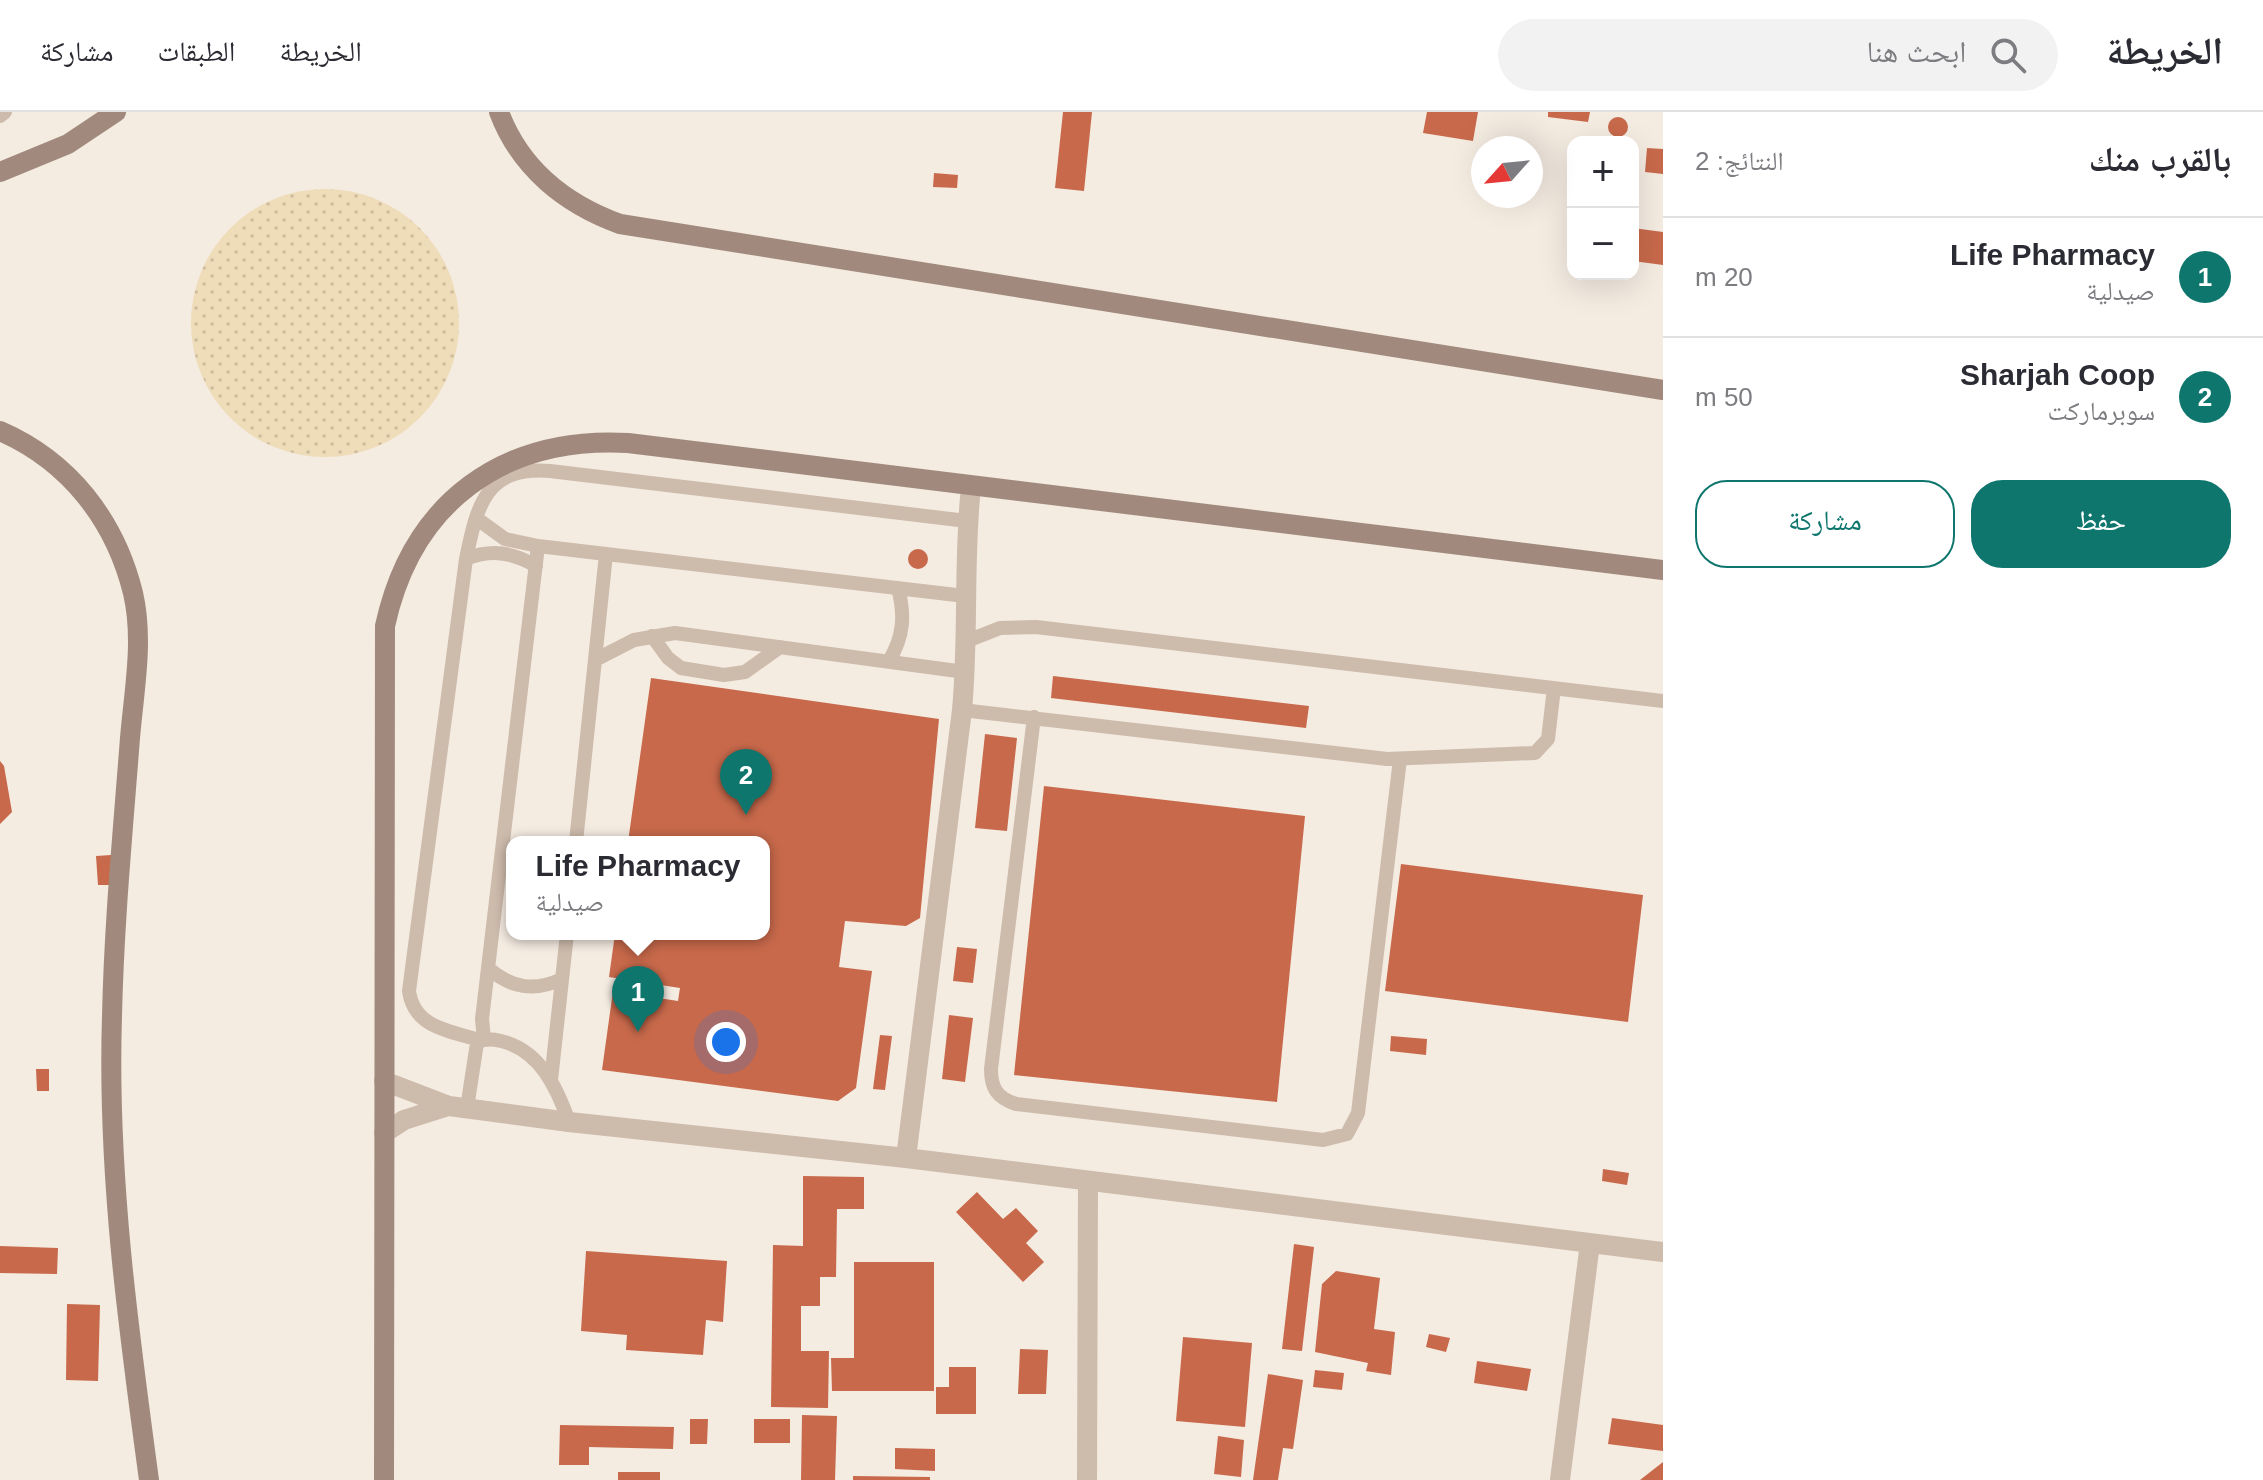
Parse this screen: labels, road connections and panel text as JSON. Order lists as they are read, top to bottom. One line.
{"north":"bottom left","page":{"header":"الخريطة","search":"ابحث هنا","nav":["الخريطة","الطبقات","مشاركة"],"heading":["بالقرب منك","النتائج: 2"],"map_buttons":["+","−"],"list":[{"mark":"1","name":"Life Pharmacy","note":"صيدلية","value":"20 m"},{"mark":"2","name":"Sharjah Coop","note":"سوبرماركت","value":"50 m"}],"buttons":["حفظ","مشاركة"],"pins":["2","1"],"popup":["Life Pharmacy","صيدلية"]}}
